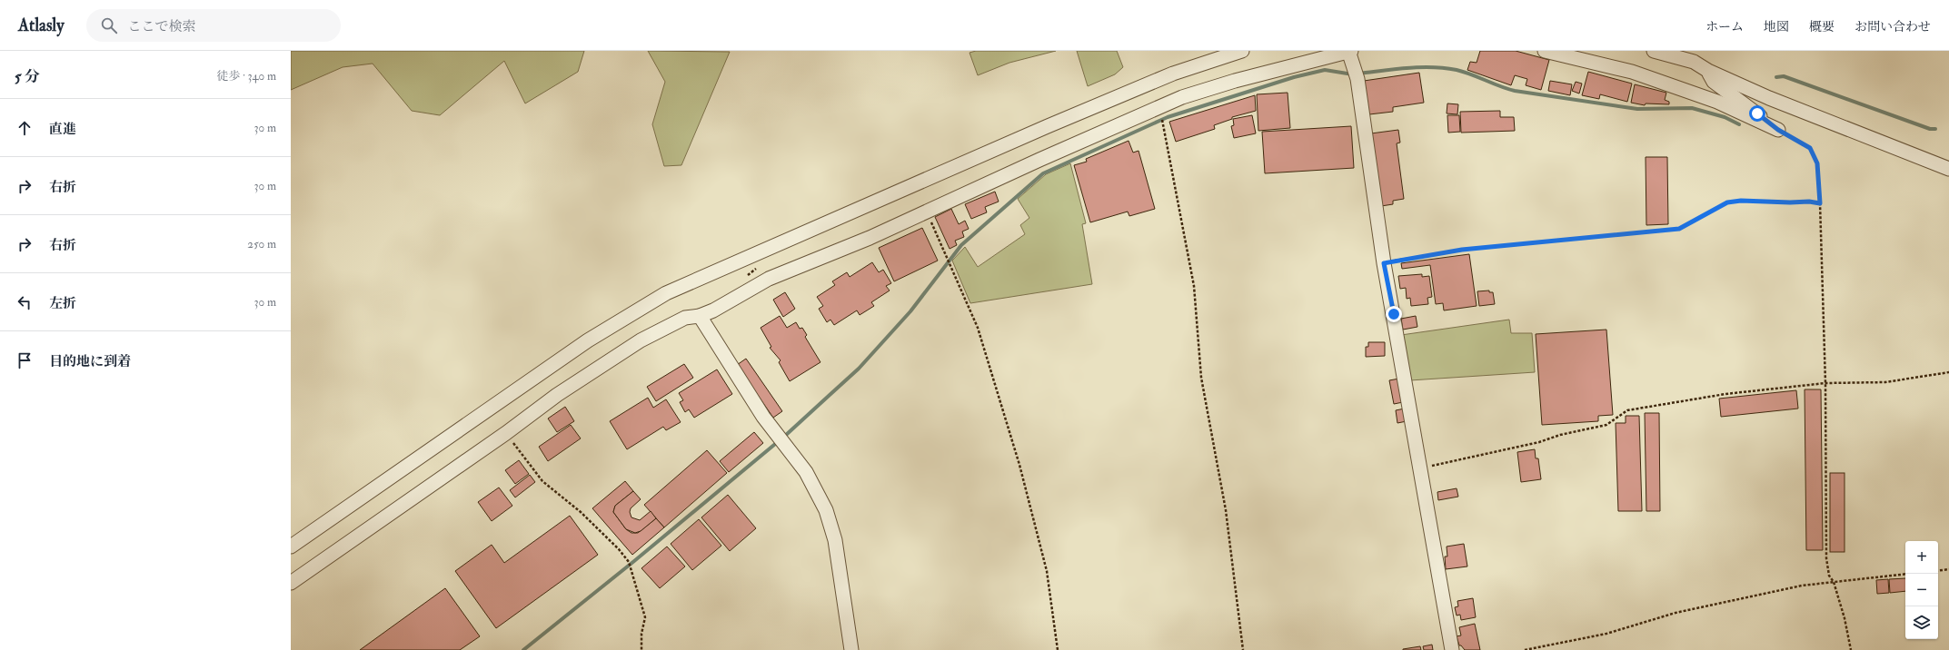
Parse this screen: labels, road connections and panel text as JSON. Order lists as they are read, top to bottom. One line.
{"page":{"header":"Atlasly","search":"ここで検索","nav":["ホーム","地図","概要","お問い合わせ"],"heading":["5 分","徒歩 · 340 m"],"list":[["直進","30 m"],["右折","30 m"],["右折","250 m"],["左折","30 m"],"目的地に到着"],"map_buttons":["+","−"]}}
